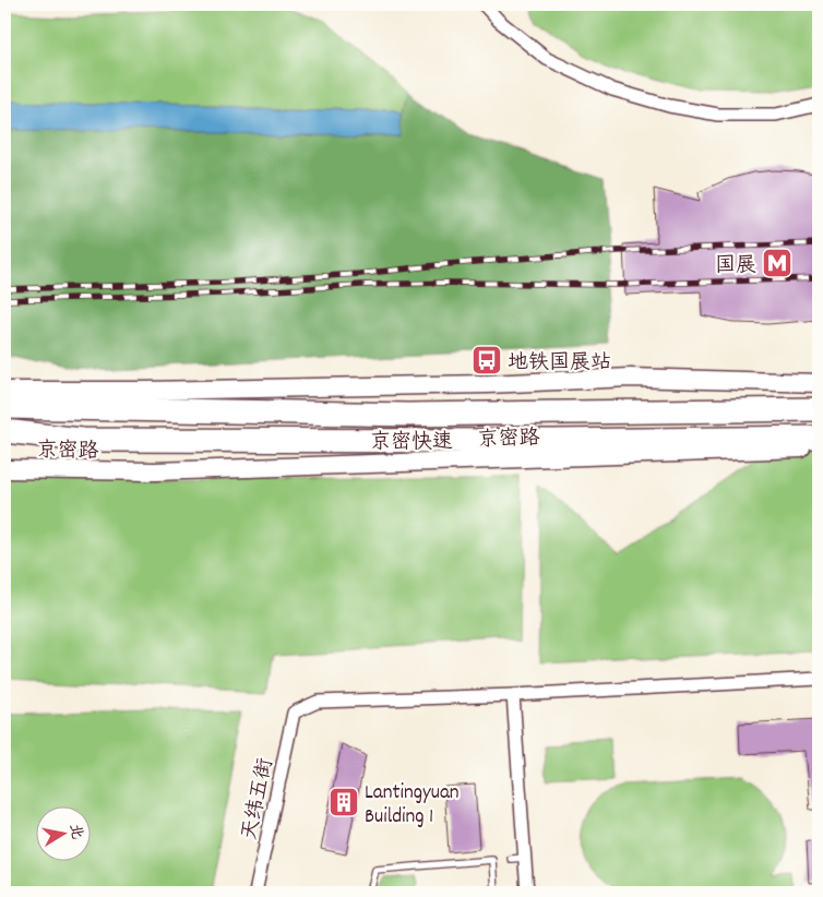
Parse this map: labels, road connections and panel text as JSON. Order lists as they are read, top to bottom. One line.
{"streets":{"highway":["京密快速"],"main road":["京密路"],"street":["天纬五街"]},"places":{"metro station":["国展"],"bus stop":["地铁国展站"],"building":["Lantingyuan Building 1"]},"north":"right"}
